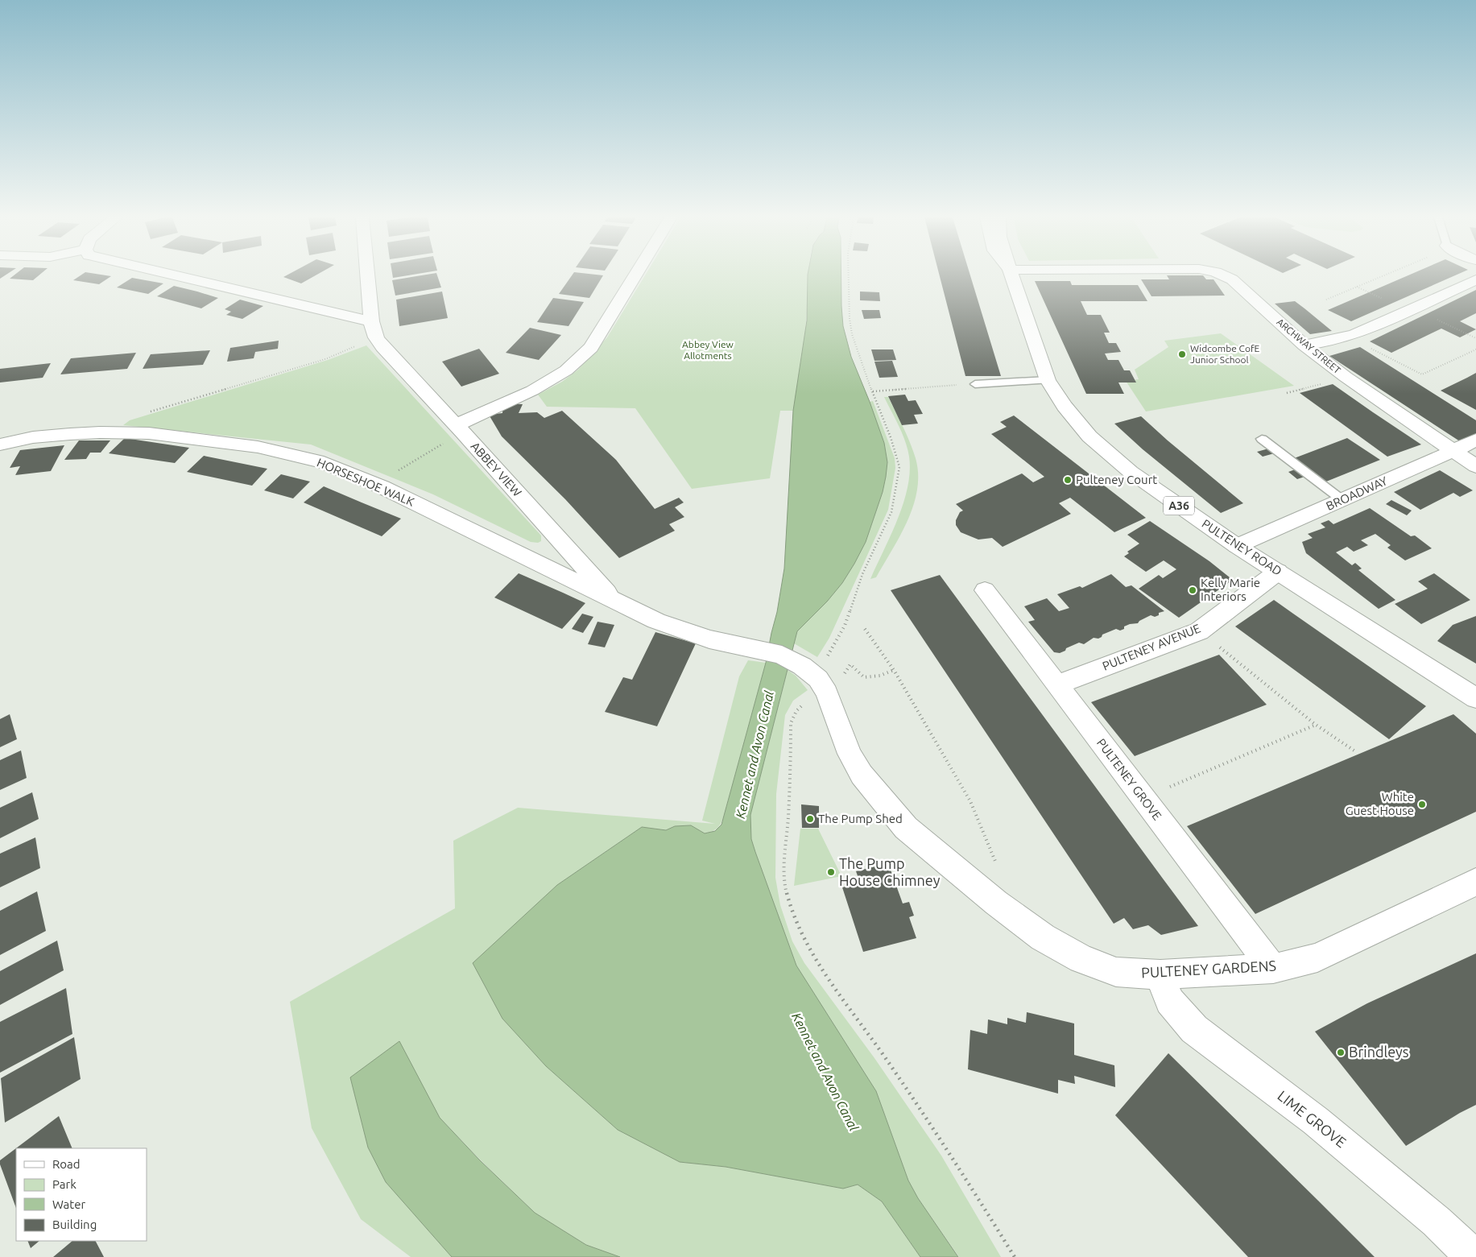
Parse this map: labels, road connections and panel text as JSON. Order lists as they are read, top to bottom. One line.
{"streets":{"main road":["ARCHWAY STREET","ABBEY VIEW","HORSESHOE WALK","BROADWAY","A36","PULTENEY ROAD","PULTENEY AVENUE","PULTENEY GROVE","PULTENEY GARDENS","LIME GROVE"]},"crossings":[["ARCHWAY STREET","BROADWAY"],["ABBEY VIEW","HORSESHOE WALK"],["BROADWAY","PULTENEY ROAD"],["PULTENEY ROAD","PULTENEY AVENUE"],["PULTENEY AVENUE","PULTENEY GROVE"],["PULTENEY GROVE","PULTENEY GARDENS"],["PULTENEY GARDENS","LIME GROVE"]],"water":["Kennet and Avon Canal"],"parks":["Abbey View Allotments"],"places":["Widcombe CofE Junior School","Pulteney Court","Kelly Marie Interiors","White Guest House","The Pump Shed","The Pump House Chimney","Brindleys"],"legend":["Road","Park","Water","Building"]}
